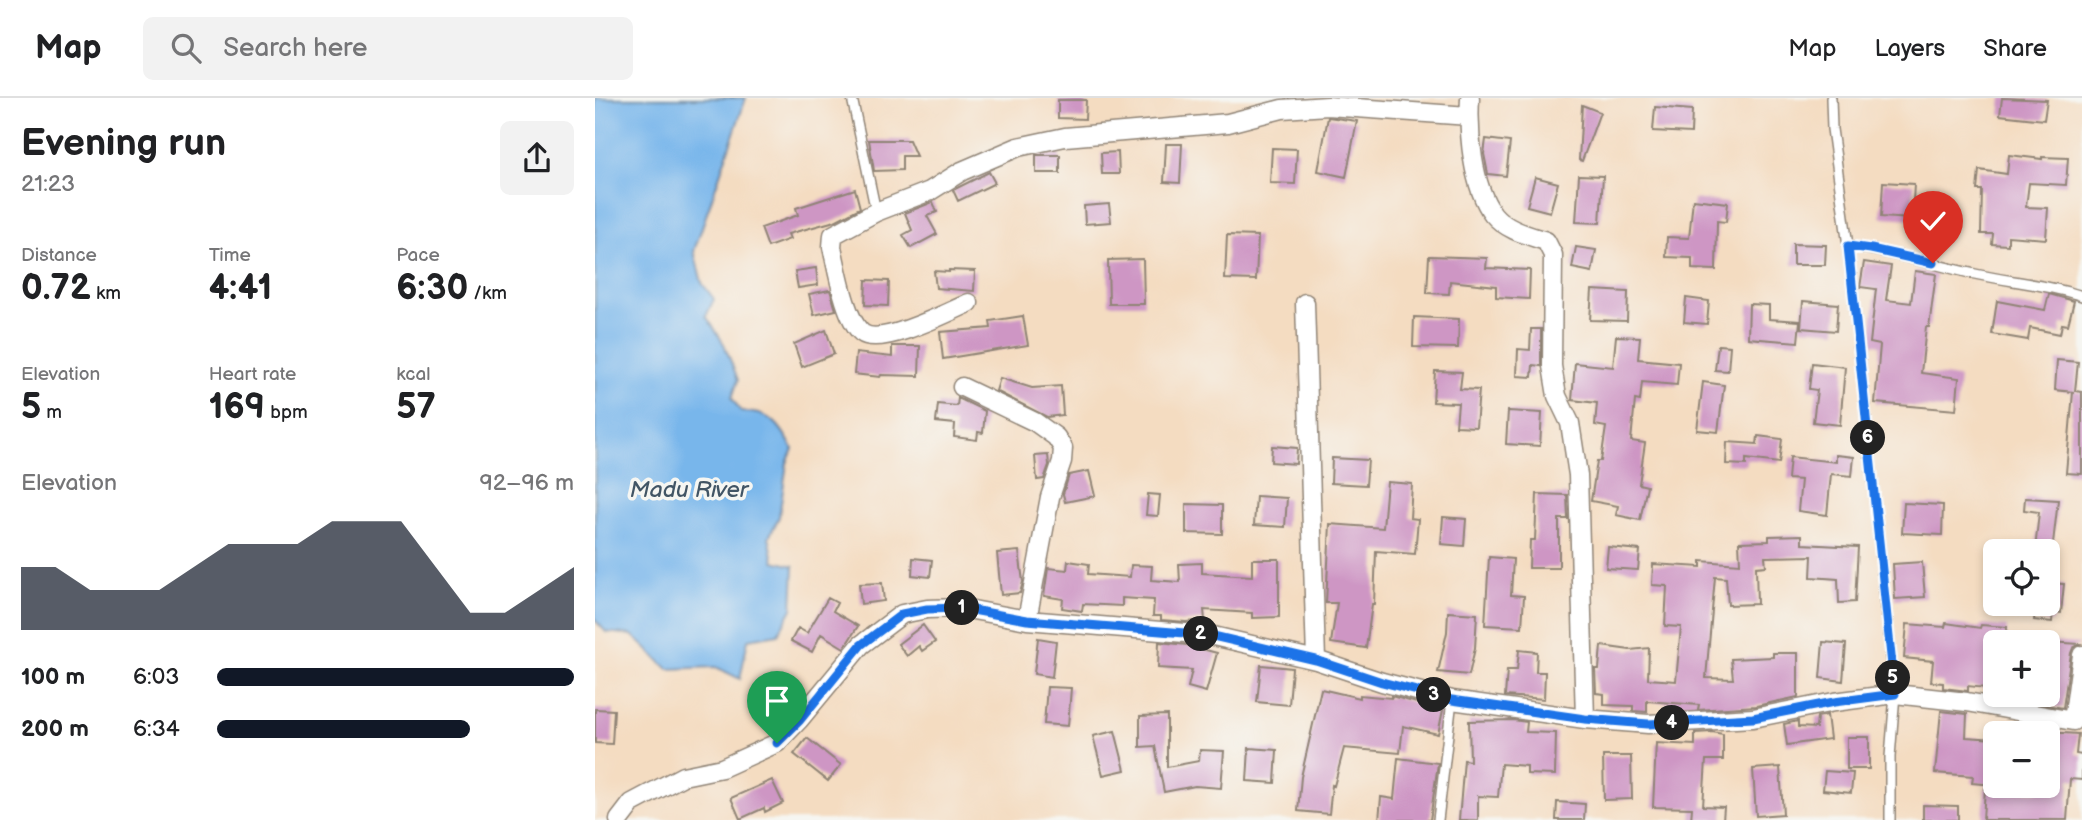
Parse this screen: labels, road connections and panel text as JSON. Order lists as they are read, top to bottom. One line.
{"water":["Madu River"],"page":{"header":"Map","search":"Search here","nav":["Map","Layers","Share"],"heading":["Evening run","21:23"],"stats":[["Distance","0.72 km"],["Time","4:41"],["Pace","6:30 /km"],["Elevation","5 m"],["Heart rate","169 bpm"],["kcal","57"]],"pins":["6","1","2","5","3","4"],"chart":["Elevation","92–96 m"],"map_buttons":["+","−"],"list":[{"name":"100 m","note":"6:03"},{"name":"200 m","note":"6:34"}]}}
